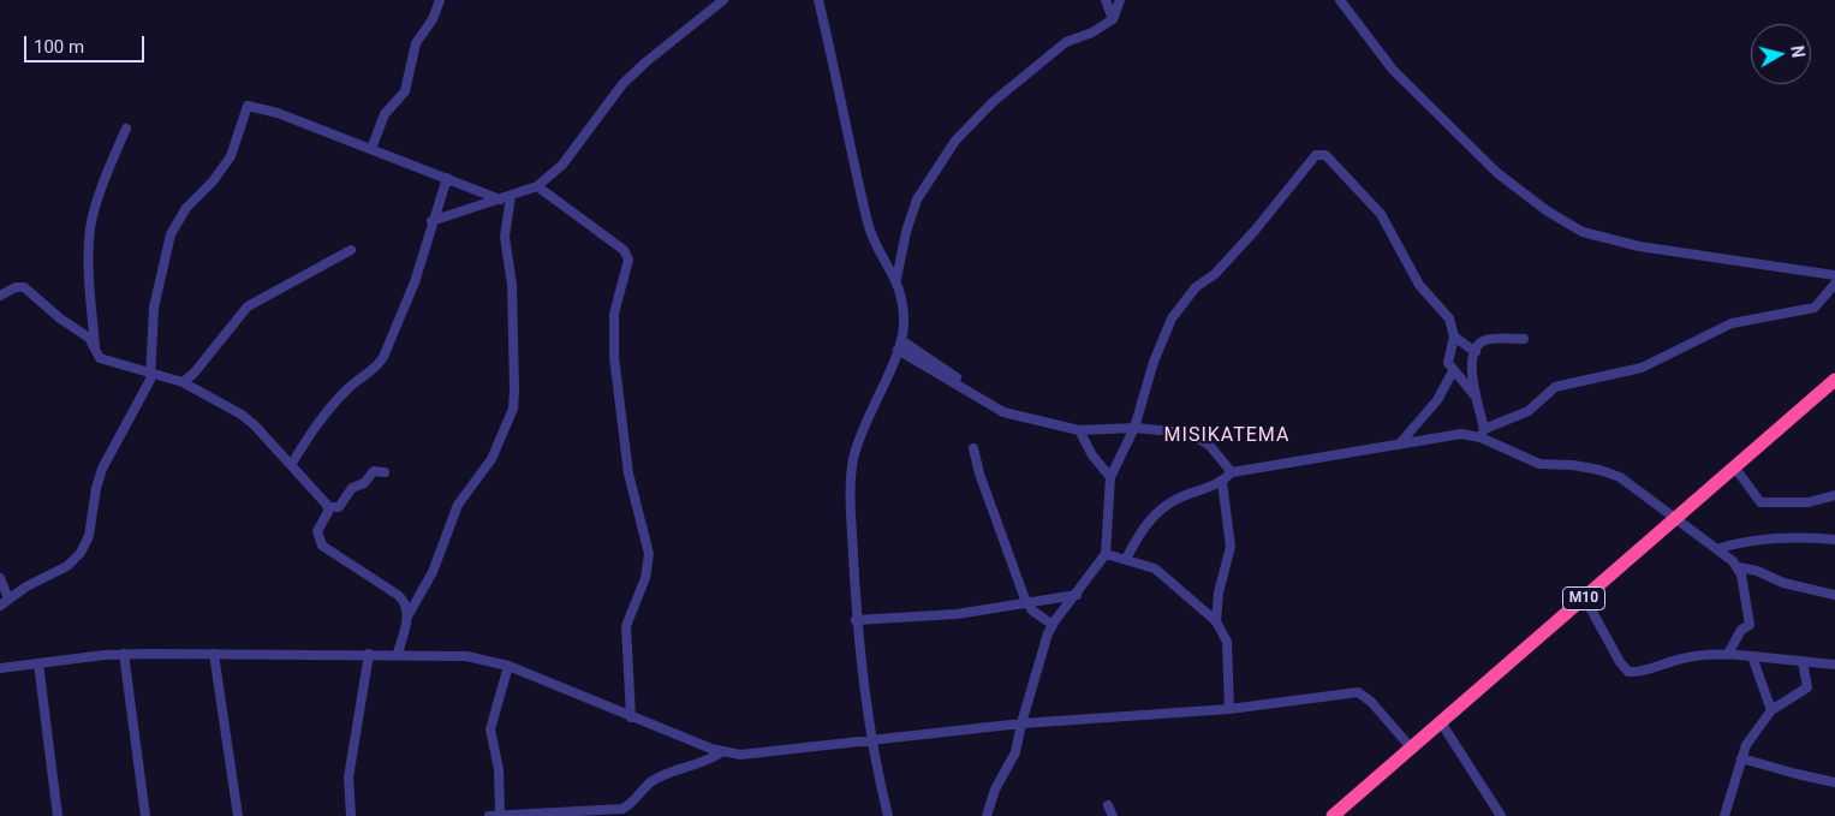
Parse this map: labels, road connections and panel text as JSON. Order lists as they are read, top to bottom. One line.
{"streets":{"highway":["M10"]},"districts":["MISIKATEMA"],"scale_bar":"100 m","north":"right"}
